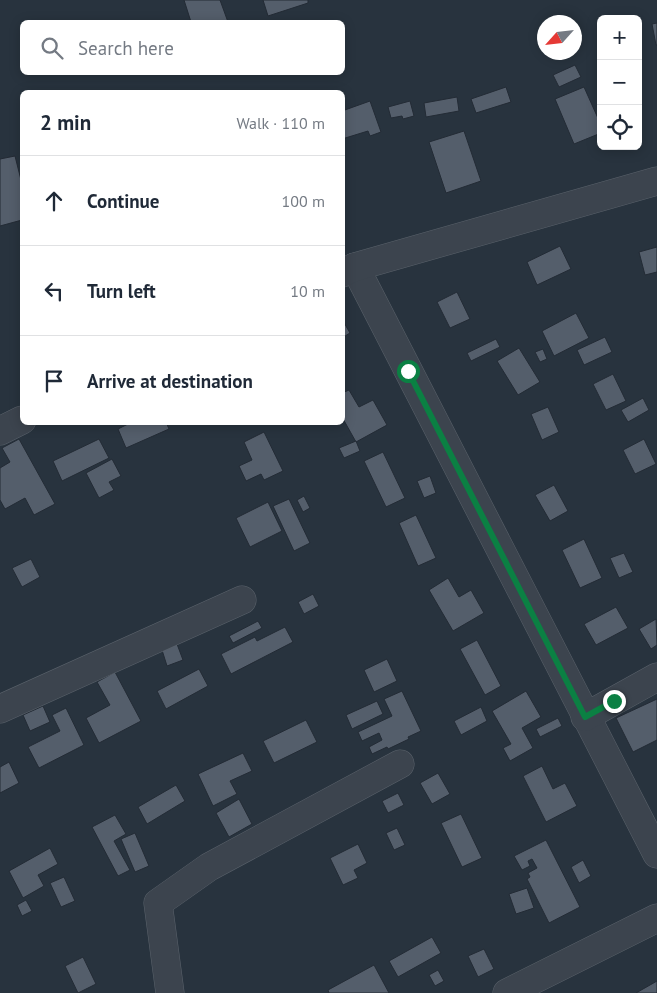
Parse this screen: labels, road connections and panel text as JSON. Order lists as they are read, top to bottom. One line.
{"north":"bottom left","page":{"map_buttons":["+","−"],"search":"Search here","heading":["2 min","Walk · 110 m"],"list":[["Continue","100 m"],["Turn left","10 m"],"Arrive at destination"]}}
